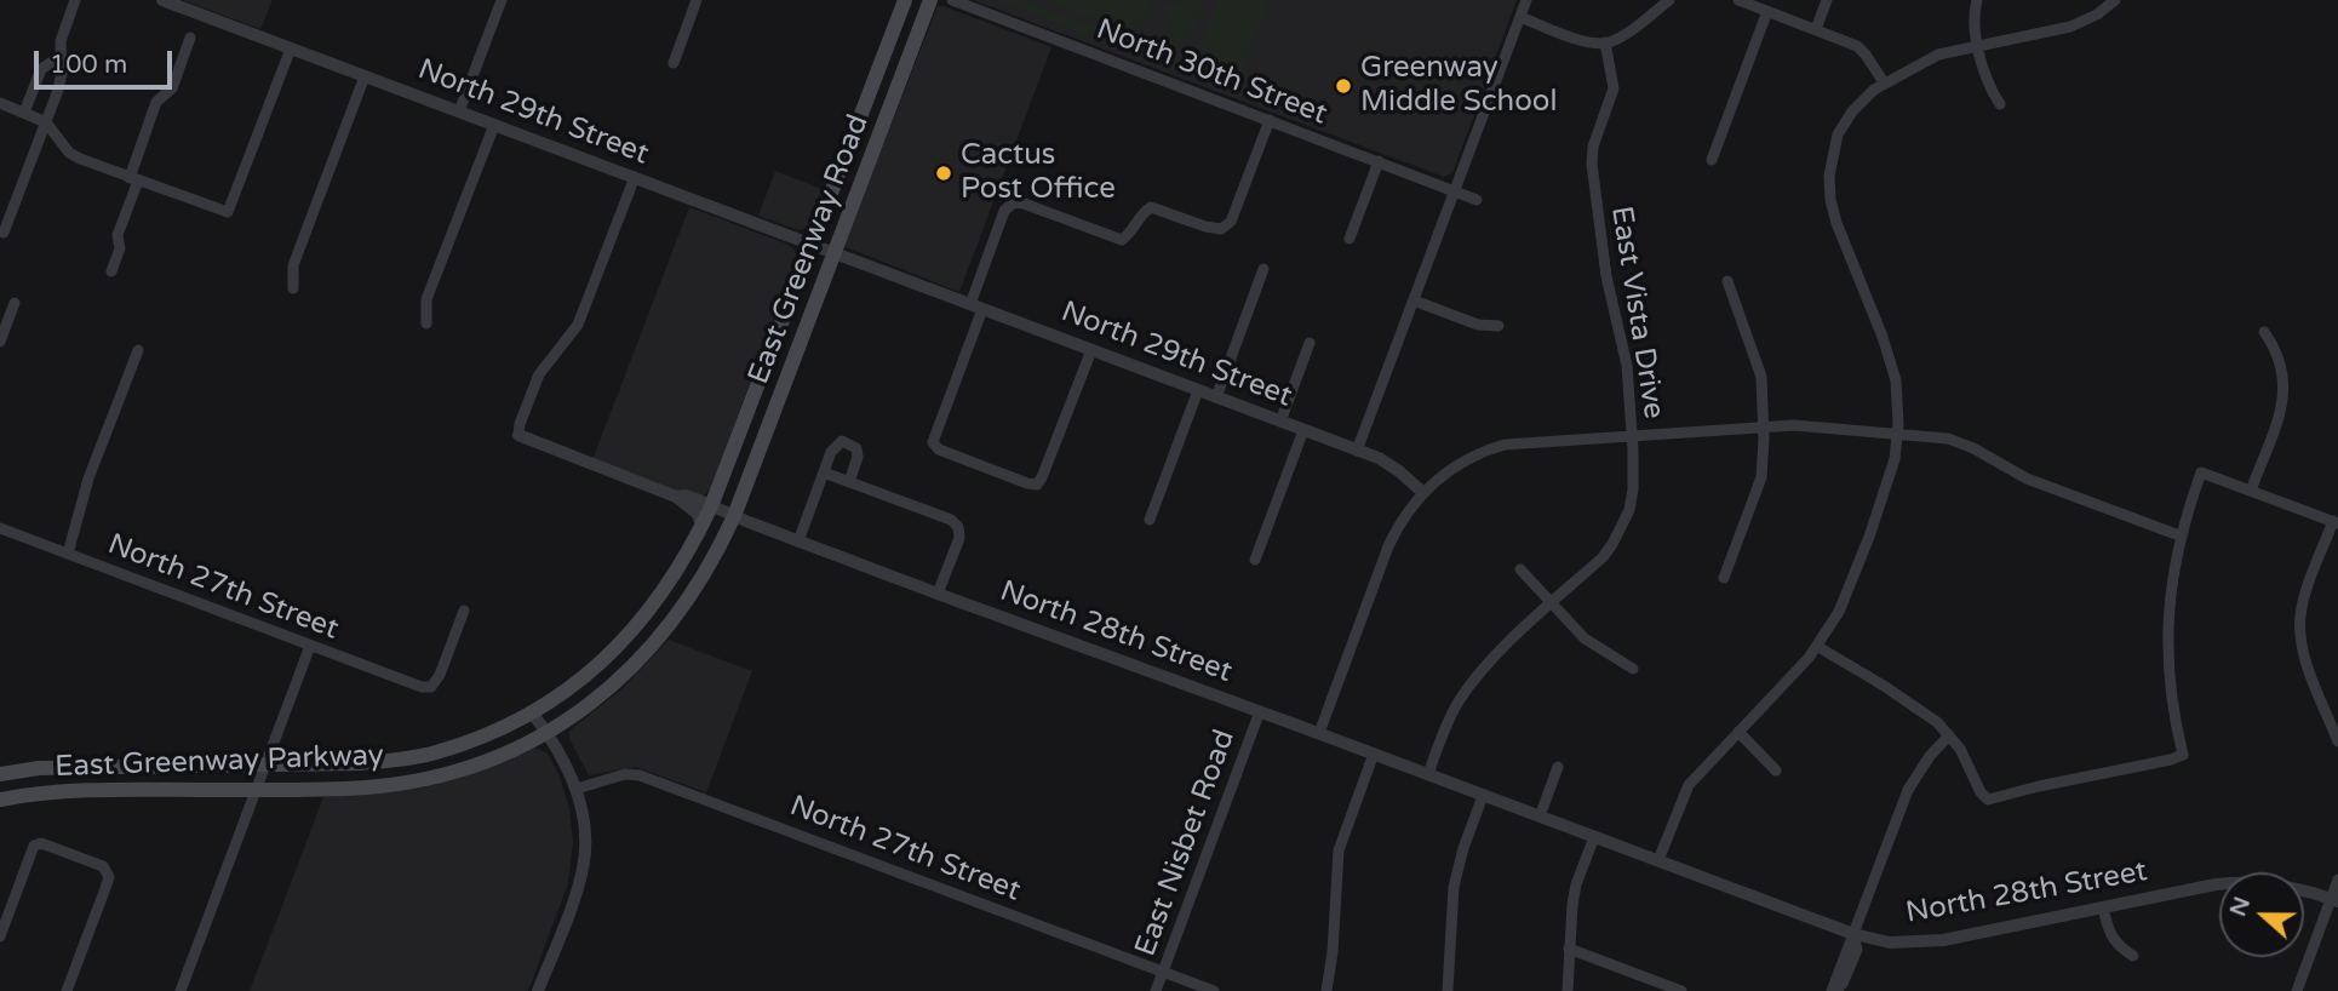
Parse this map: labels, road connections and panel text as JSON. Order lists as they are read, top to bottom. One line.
{"streets":{"main road":["East Greenway Road","East Greenway Parkway"],"street":["North 30th Street","North 29th Street","East Vista Drive","North 27th Street","North 28th Street","East Nisbet Road"]},"crossings":[["North 29th Street","East Greenway Road"],["East Greenway Road","North 28th Street"],["East Greenway Road","East Greenway Parkway"],["East Vista Drive","North 28th Street"],["North 27th Street","East Nisbet Road"],["North 28th Street","East Greenway Parkway"],["North 28th Street","East Nisbet Road"]],"places":["Greenway Middle School","Cactus Post Office"],"scale_bar":"100 m","north":"left"}
